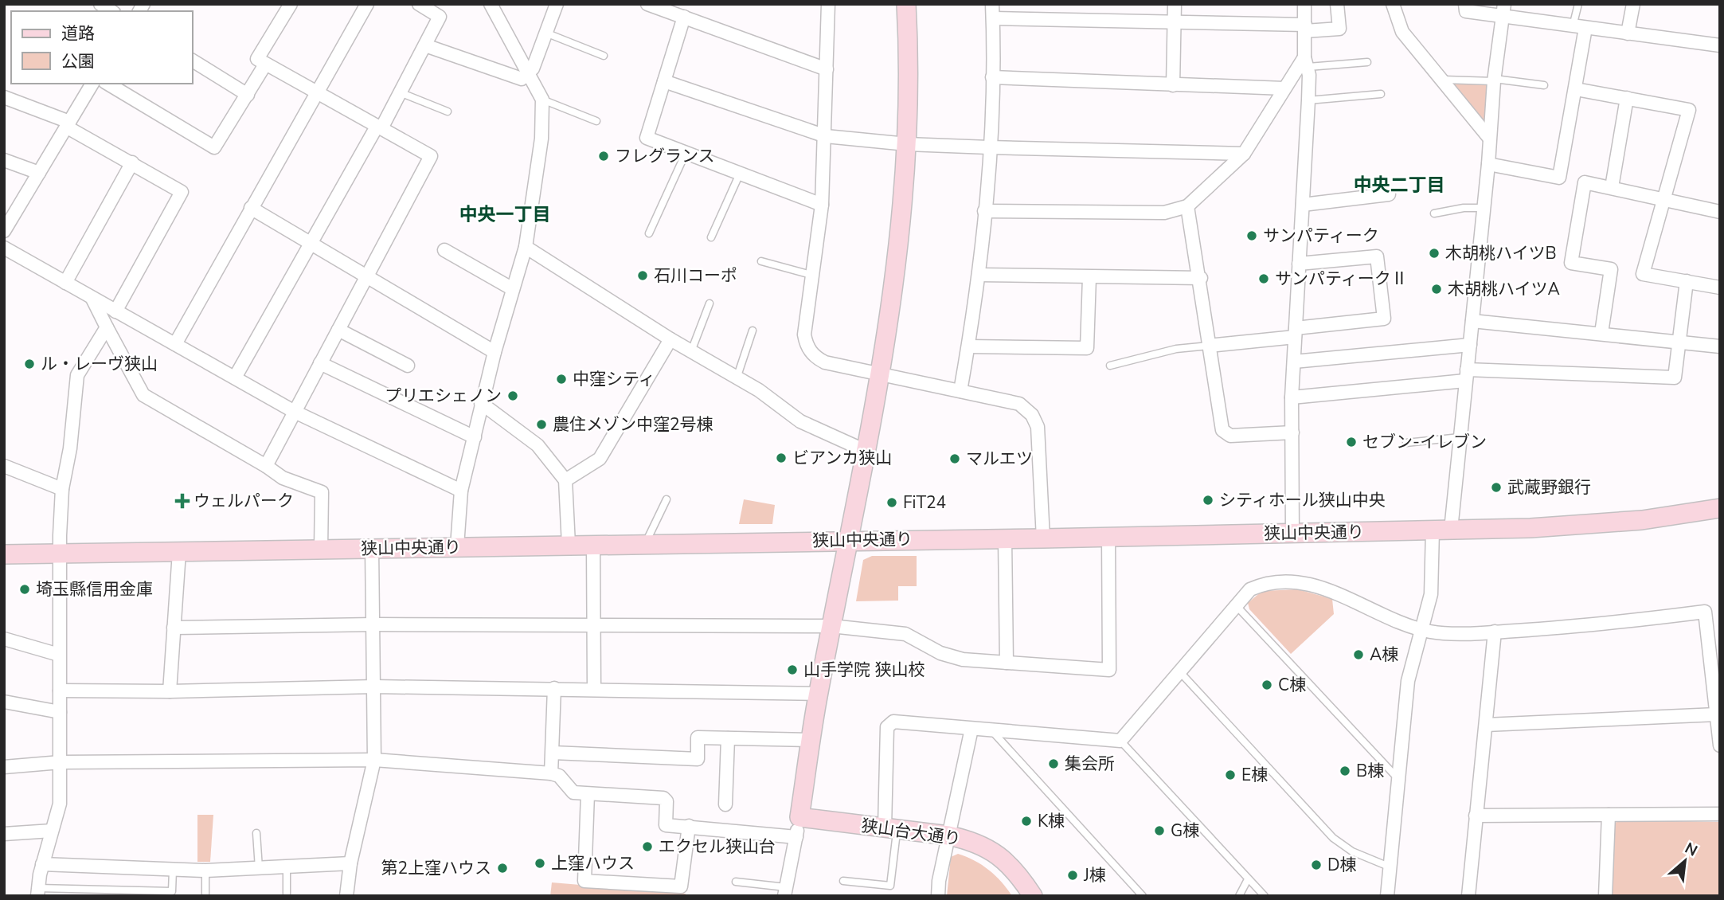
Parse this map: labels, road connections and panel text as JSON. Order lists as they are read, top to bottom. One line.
{"streets":{"street":["狭山中央通り","狭山台大通り"]},"districts":["中央二丁目","中央一丁目"],"places":{"other":["フレグランス","サンパティーク","木胡桃ハイツB","石川コーポ","サンパティークⅡ","木胡桃ハイツA","ル・レーヴ狭山","中窪シティ","プリエシェノン","農住メゾン中窪2号棟","セブン-イレブン","ビアンカ狭山","マルエツ","武蔵野銀行","シティホール狭山中央","FiT24","埼玉縣信用金庫","A棟","山手学院 狭山校","C棟","集会所","B棟","E棟","K棟","G棟","エクセル狭山台","上窪ハウス","D棟","第2上窪ハウス","J棟"],"health":["ウェルパーク"]},"legend":["道路","公園"],"north":"top right"}
